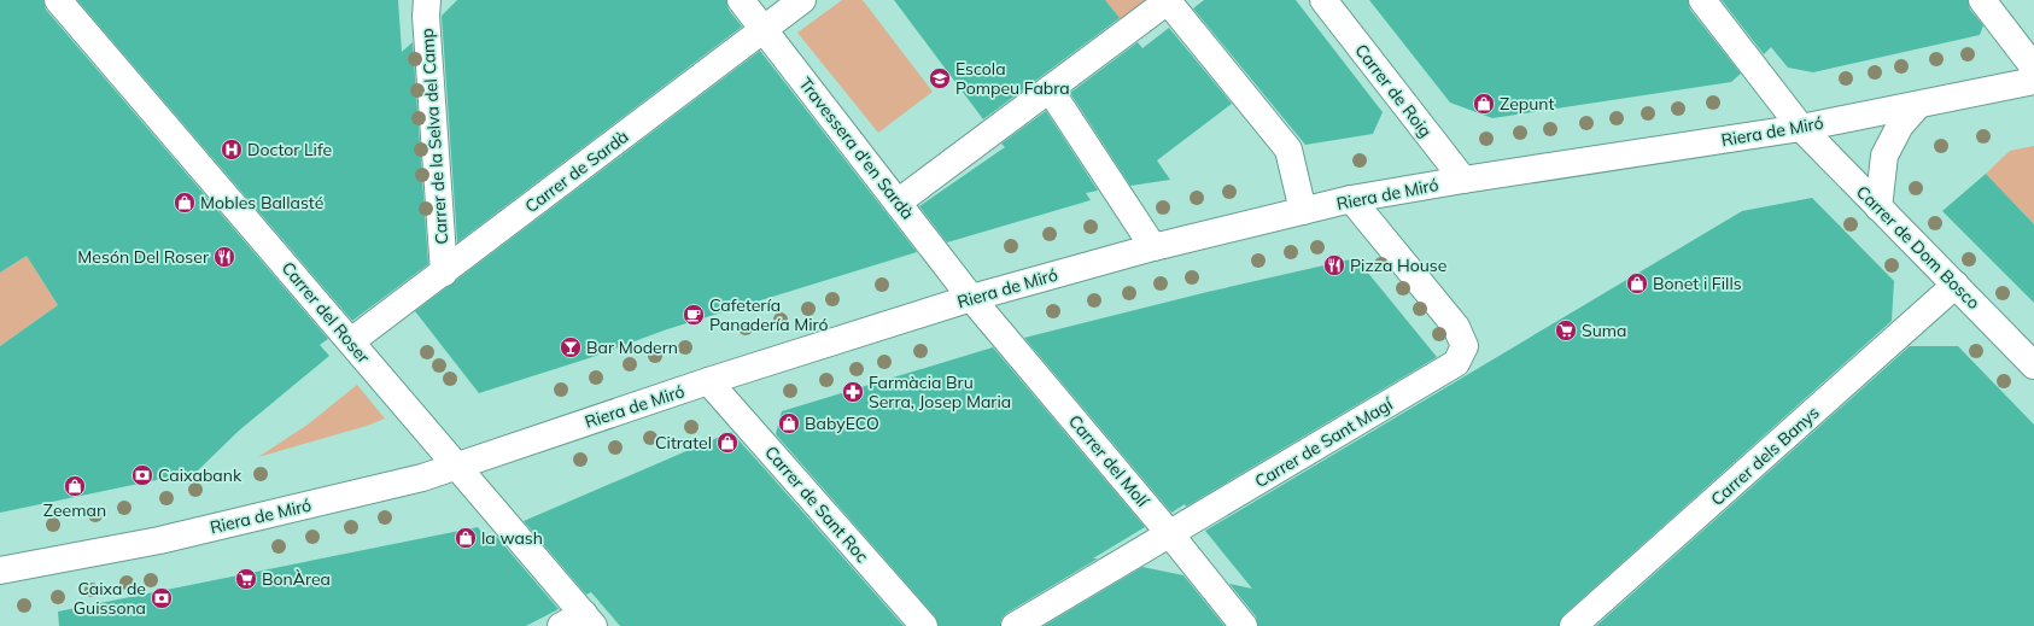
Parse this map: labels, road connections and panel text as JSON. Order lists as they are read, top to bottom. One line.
{"streets":{"street":["Carrer de Roig","Riera de Miró","Carrer de la Selva del Camp","Travessera d'en Sardà","Carrer de Sardà","Carrer de Dom Bosco","Carrer del Roser","Carrer de Sant Magí","Carrer dels Banys","Carrer del Molí","Carrer de Sant Roc"]},"crossings":[["Carrer de Roig","Riera de Miró"],["Riera de Miró","Travessera d'en Sardà"],["Riera de Miró","Carrer de Dom Bosco"],["Riera de Miró","Carrer del Roser"],["Riera de Miró","Carrer de Sant Magí"],["Riera de Miró","Carrer del Molí"],["Riera de Miró","Carrer de Sant Roc"],["Carrer de la Selva del Camp","Carrer de Sardà"],["Travessera d'en Sardà","Carrer de Sardà"],["Travessera d'en Sardà","Carrer del Molí"],["Carrer de Sardà","Carrer del Roser"],["Carrer de Dom Bosco","Carrer dels Banys"],["Carrer de Sant Magí","Carrer del Molí"]],"places":{"school or university":["Escola Pompeu Fabra"],"shop":["Zepunt","Mobles Ballasté","Bonet i Fills","BabyECO","Citratel","Zeeman","la wash"],"hospital":["Doctor Life"],"restaurant":["Mesón Del Roser","Pizza House"],"cafe":["Cafetería Panadería Miró"],"supermarket":["Suma","BonÀrea"],"bar":["Bar Modern"],"pharmacy":["Farmàcia Bru Serra, Josep Maria"],"bank":["Caixabank","Caixa de Guissona"]}}
